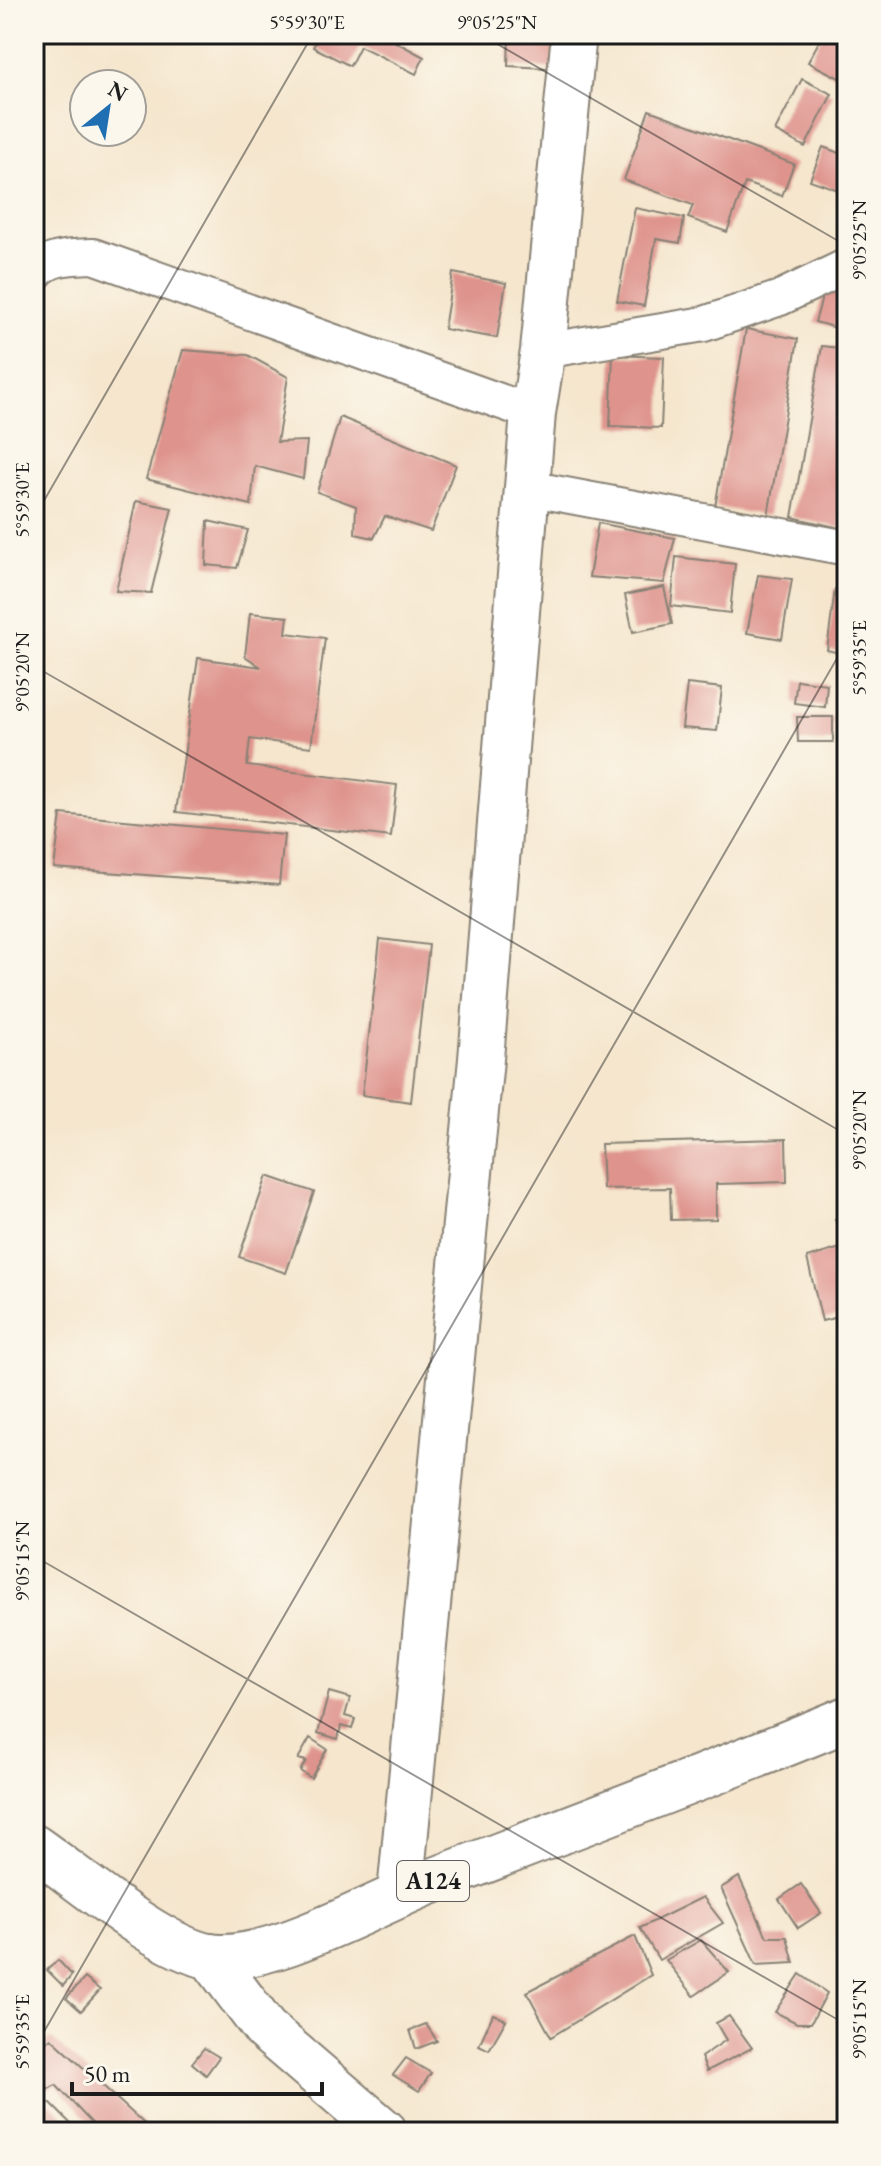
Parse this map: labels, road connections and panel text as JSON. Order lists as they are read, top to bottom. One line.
{"streets":{"main road":["A124"]},"scale_bar":"50 m","north":"top right","coordinates":["5°59'30\"E","9°05'25\"N","5°59'35\"E","9°05'20\"N","9°05'15\"N"]}
